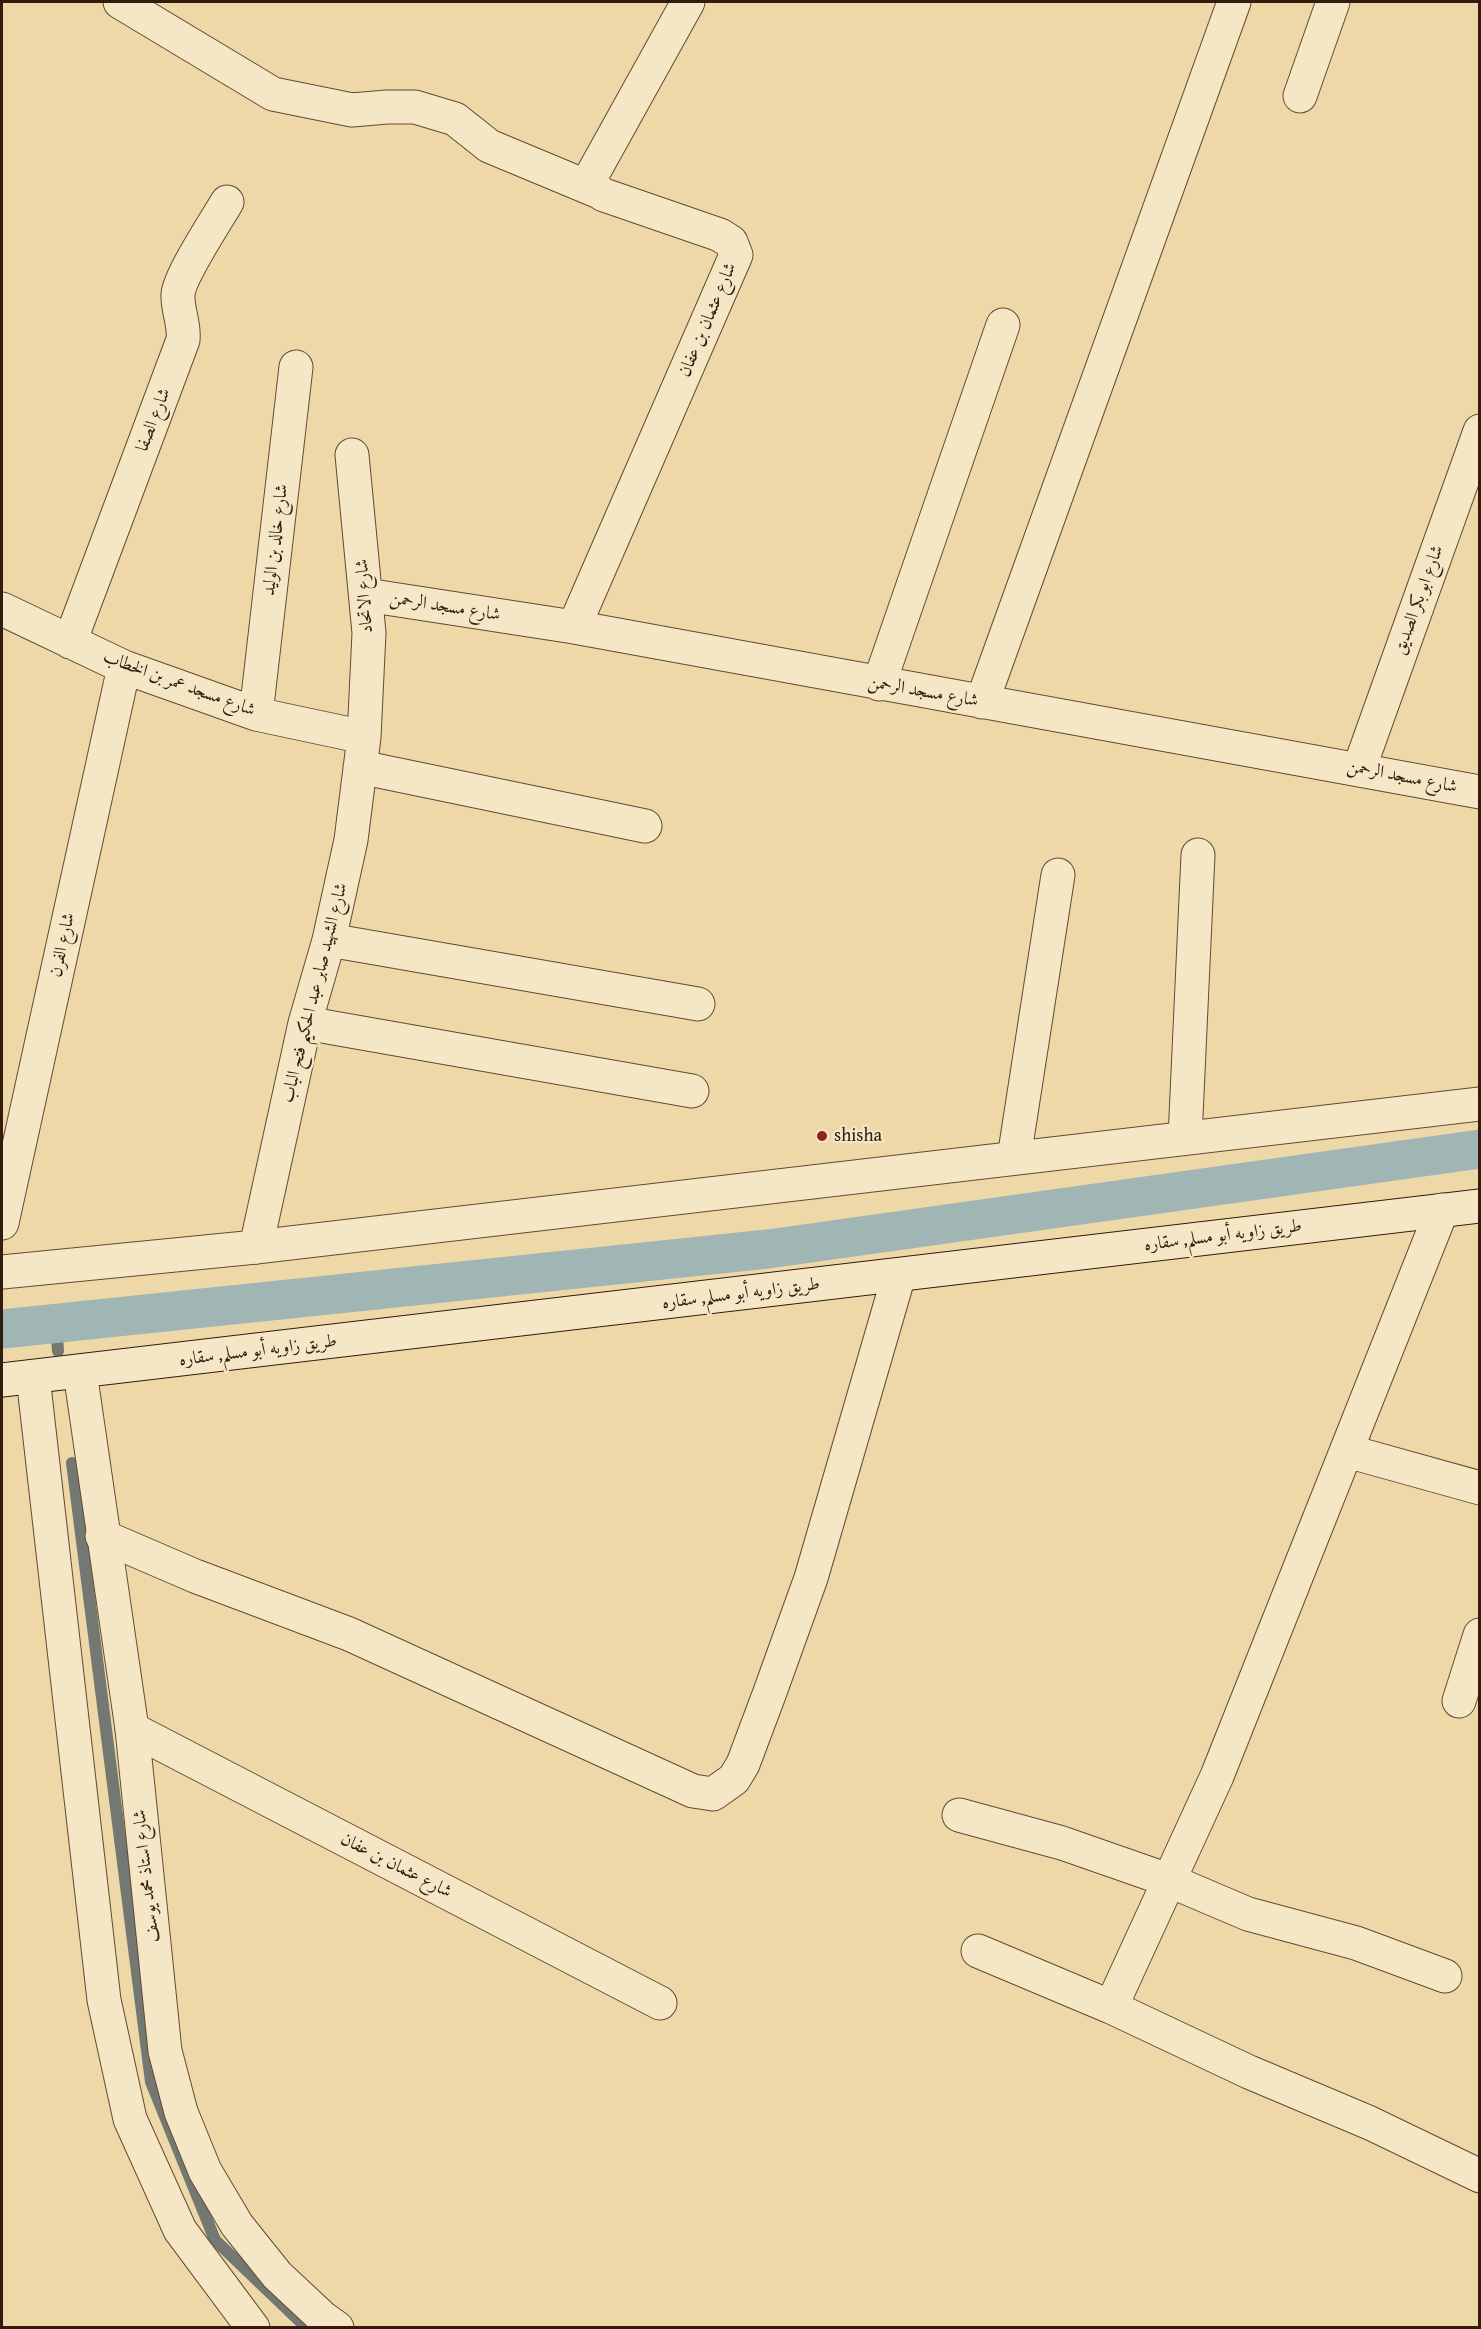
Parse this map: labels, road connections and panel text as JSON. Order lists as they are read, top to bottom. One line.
{"streets":{"street":["شارع عثمان بن عفان","شارع الصفا","شارع خالد بن الوليد","شارع الاتحاد","شارع ابو بكر الصديق","شارع مسجد الرحمن","شارع مسجد عمر بن الخطاب","شارع الفرن","شارع الشهيد صابر عبد الحكيم فتح الباب","طريق زاويه أبو مسلم, سقاره","شارع استاذ محمد يوسف"]},"crossings":[["شارع عثمان بن عفان","شارع مسجد الرحمن"],["شارع عثمان بن عفان","شارع استاذ محمد يوسف"],["شارع الصفا","شارع مسجد عمر بن الخطاب"],["شارع خالد بن الوليد","شارع مسجد عمر بن الخطاب"],["شارع الاتحاد","شارع مسجد الرحمن"],["شارع الاتحاد","شارع مسجد عمر بن الخطاب"],["شارع الاتحاد","شارع الشهيد صابر عبد الحكيم فتح الباب"],["شارع ابو بكر الصديق","شارع مسجد الرحمن"],["شارع مسجد عمر بن الخطاب","شارع الفرن"],["شارع مسجد عمر بن الخطاب","شارع الشهيد صابر عبد الحكيم فتح الباب"],["طريق زاويه أبو مسلم, سقاره","شارع استاذ محمد يوسف"]],"places":["shisha"]}
